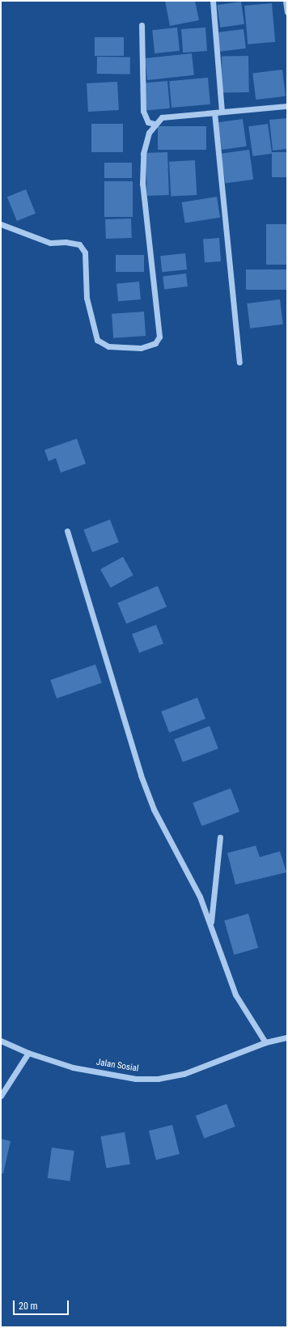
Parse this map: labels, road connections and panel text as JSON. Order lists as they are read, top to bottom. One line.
{"streets":{"street":["Jalan Sosial"]},"scale_bar":"20 m"}
